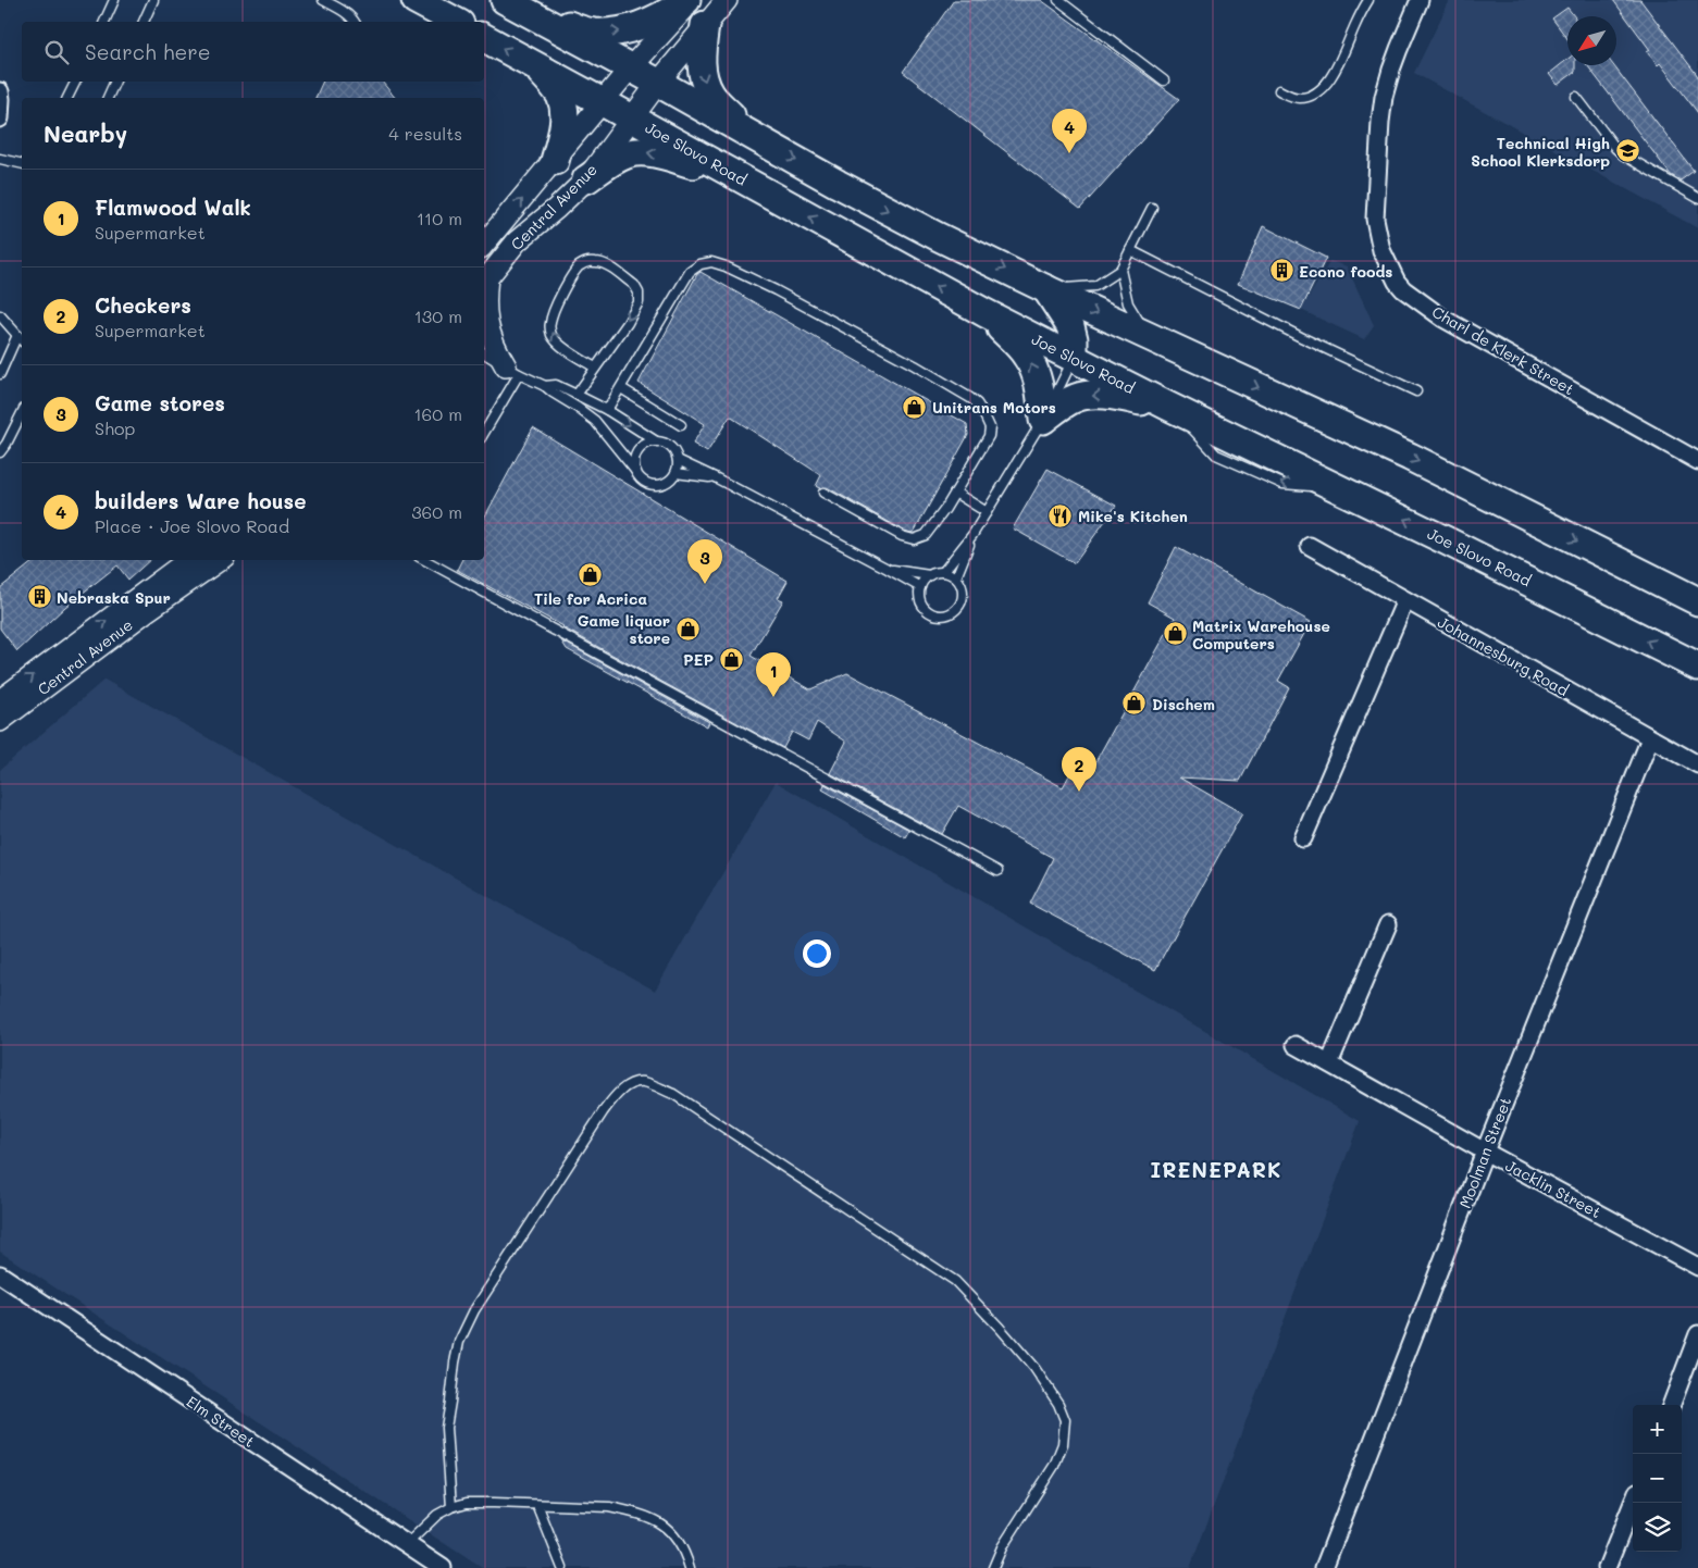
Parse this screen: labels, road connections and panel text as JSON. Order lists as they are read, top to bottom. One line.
{"streets":{"highway":["Joe Slovo Road"],"street":["Central Avenue","Charl de Klerk Street","Johannesburg Road","Moolman Street","Jacklin Street","Elm Street"]},"crossings":[["Joe Slovo Road","Central Avenue"],["Johannesburg Road","Moolman Street"],["Moolman Street","Jacklin Street"]],"districts":["IRENEPARK"],"places":{"school or university":["Technical High School Klerksdorp"],"building":["Econo foods","Nebraska Spur"],"shop":["Unitrans Motors","Tile for Acrica","Game liquor store","Matrix Warehouse Computers","PEP","Dischem"],"restaurant":["Mike's Kitchen"]},"north":"bottom left","page":{"search":"Search here","heading":["Nearby","4 results"],"pins":["4","3","1","2"],"list":[{"mark":"1","name":"Flamwood Walk","note":"Supermarket","value":"110 m"},{"mark":"2","name":"Checkers","note":"Supermarket","value":"130 m"},{"mark":"3","name":"Game stores","note":"Shop","value":"160 m"},{"mark":"4","name":"builders Ware house","note":"Place · Joe Slovo Road","value":"360 m"}],"map_buttons":["+","−"]}}
